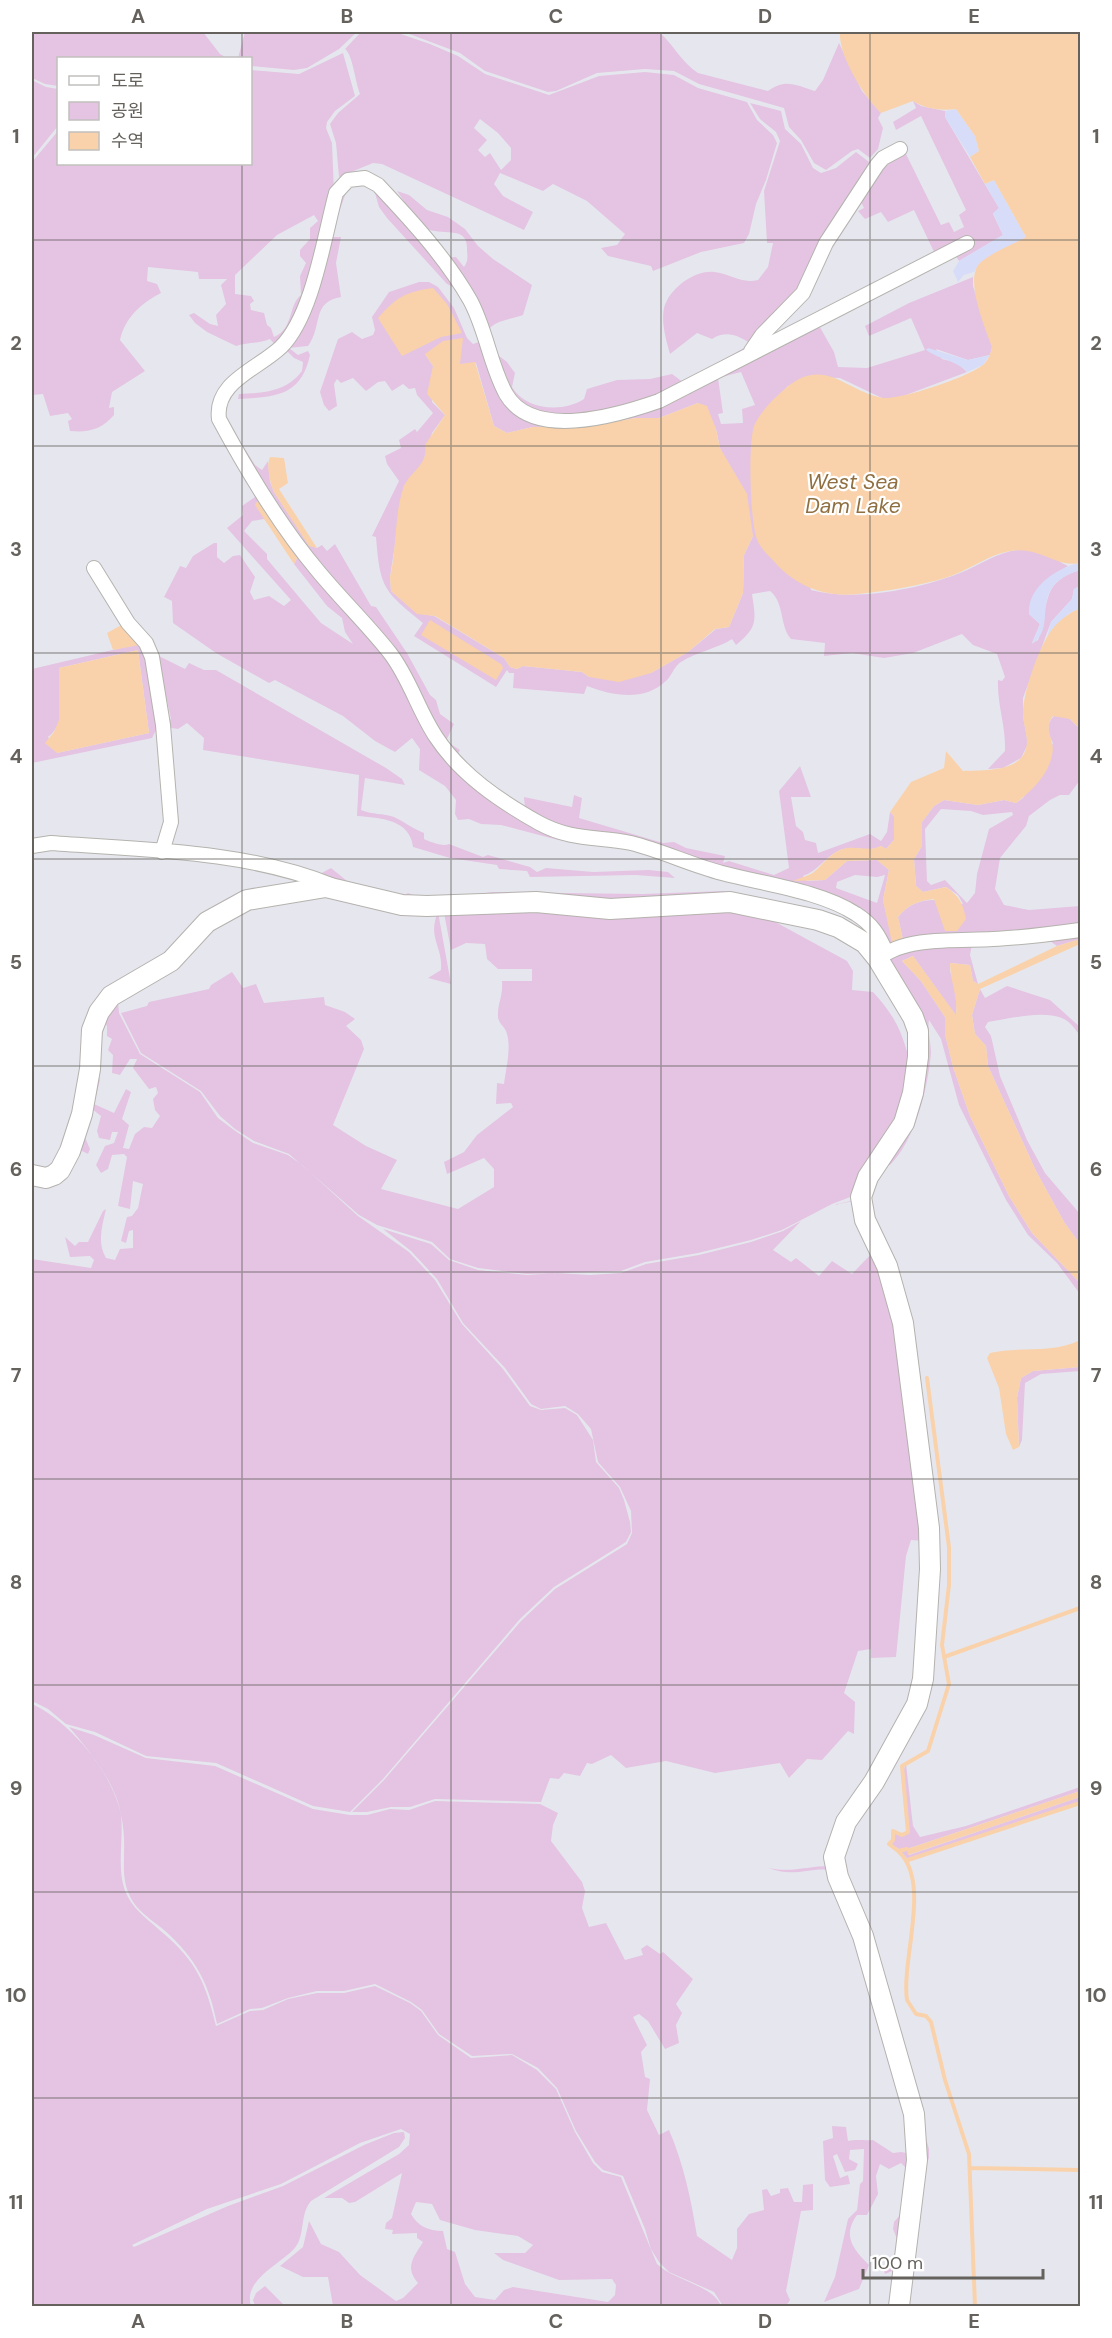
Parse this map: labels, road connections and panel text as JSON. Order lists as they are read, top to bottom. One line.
{"water":["West Sea Dam Lake"],"legend":["도로","공원","수역"],"scale_bar":"100 m","grid":{"columns":["A","B","C","D","E"],"rows":["1","2","3","4","5","6","7","8","9","10","11"]}}
